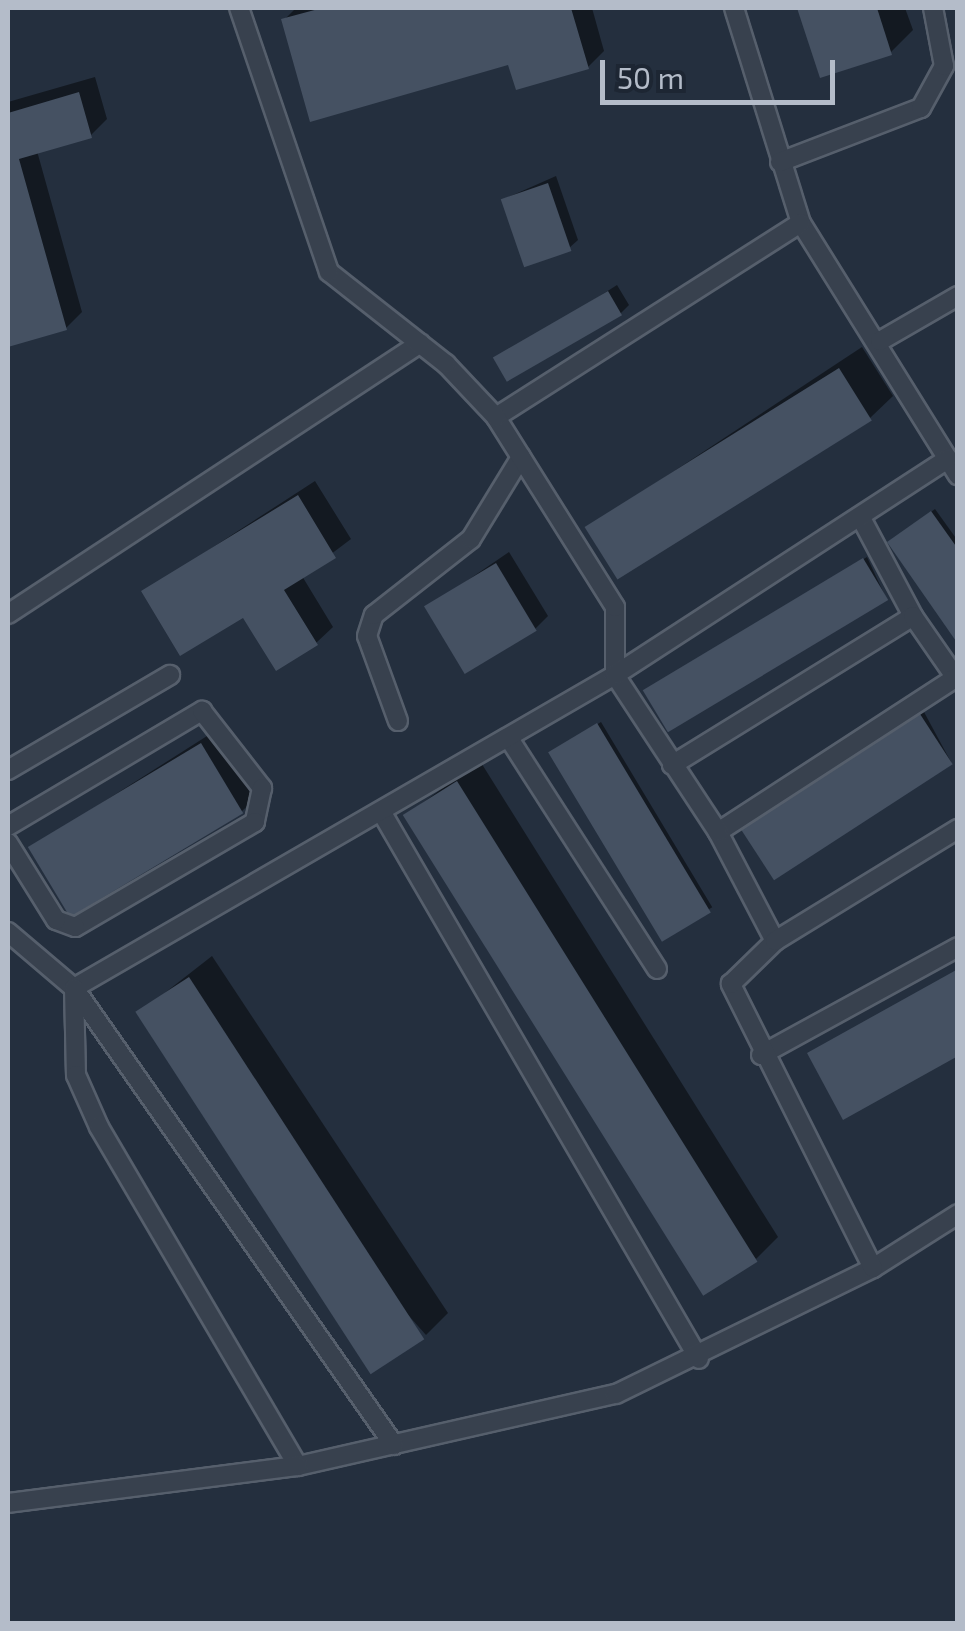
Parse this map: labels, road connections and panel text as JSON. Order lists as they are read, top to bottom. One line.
{"scale_bar":"50 m"}
